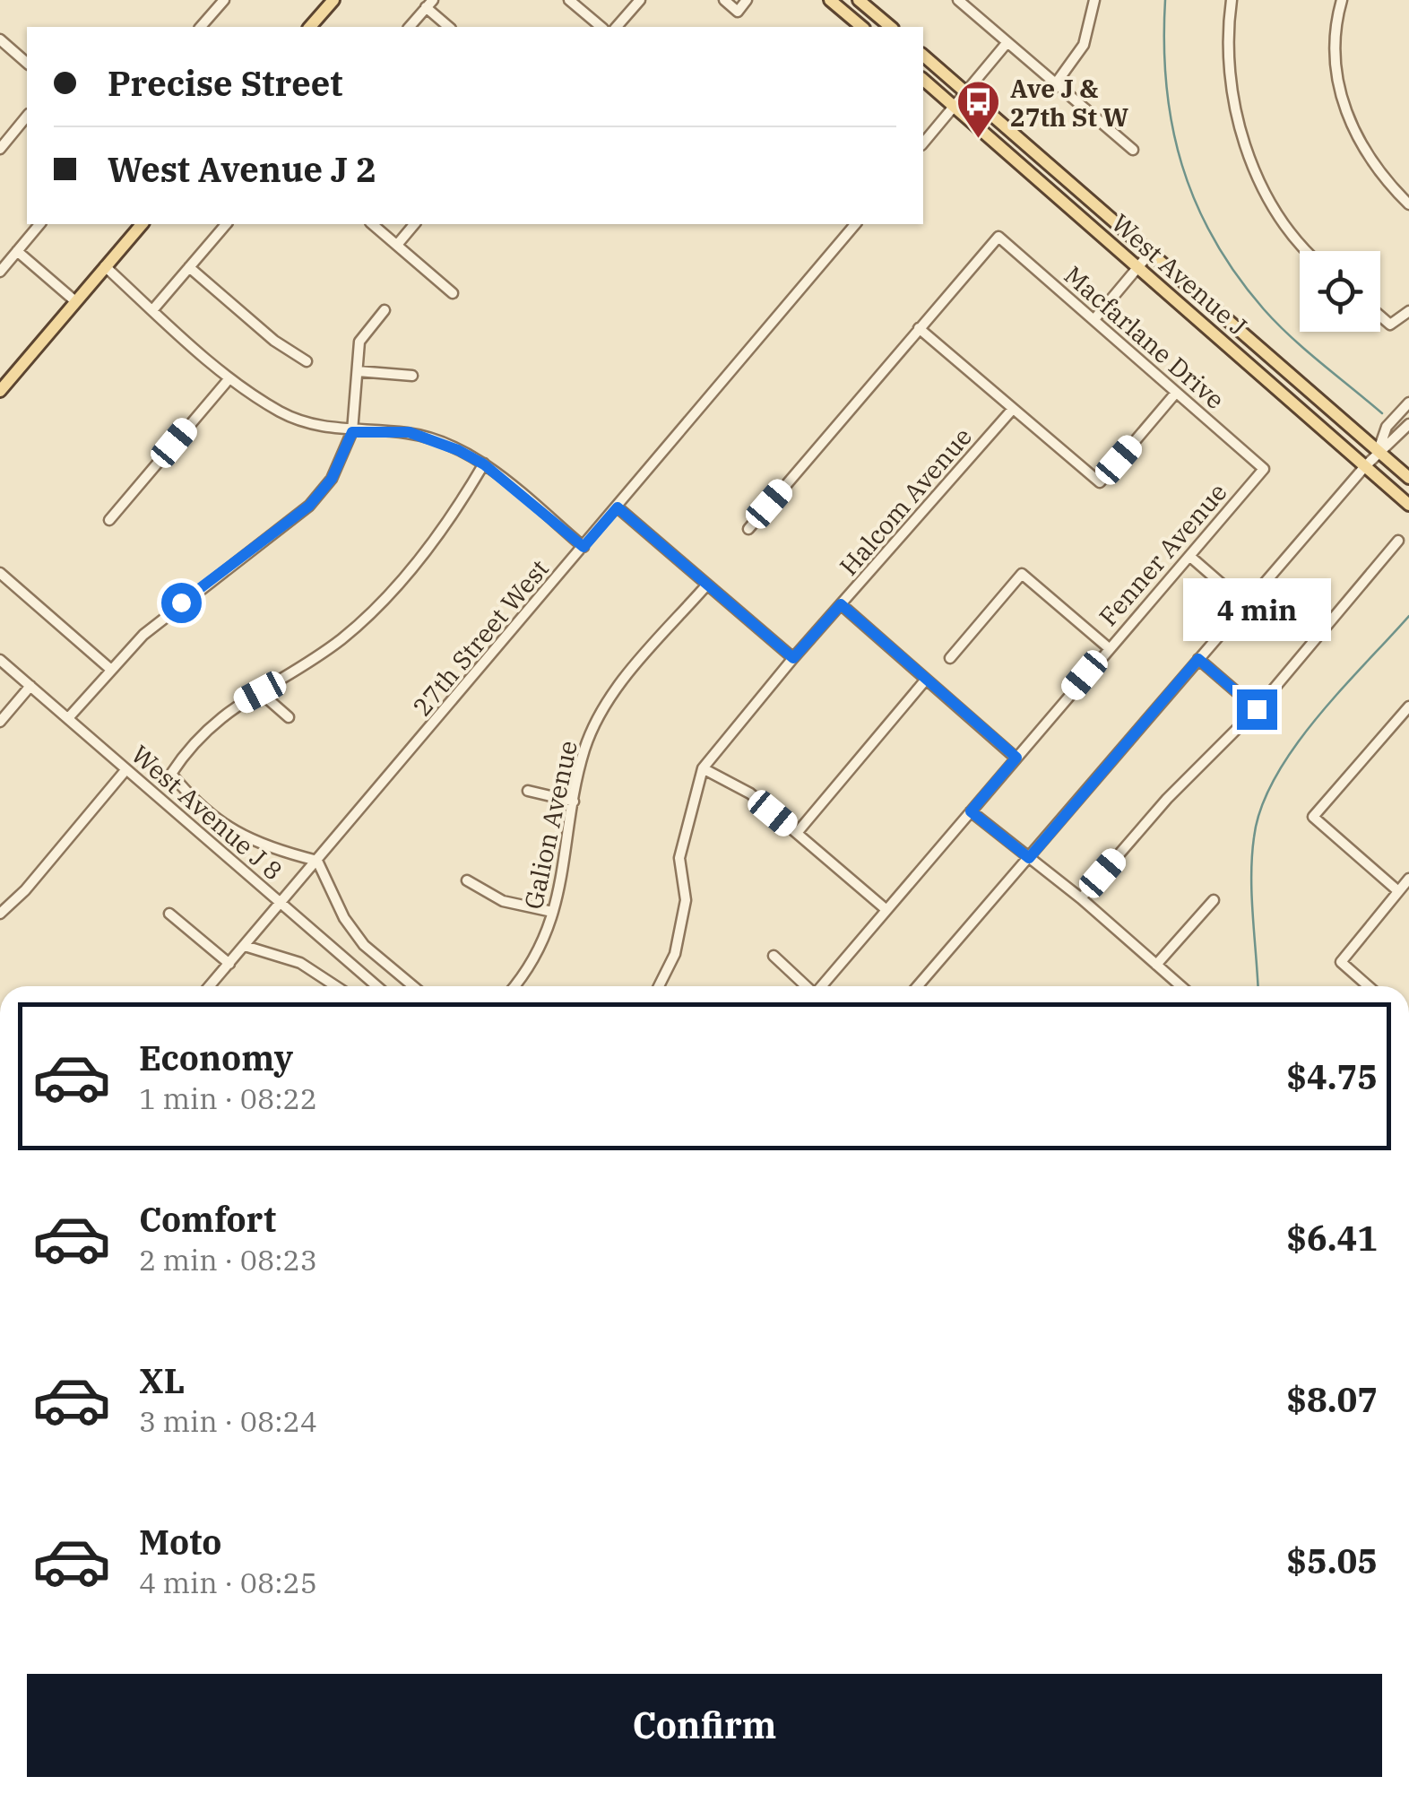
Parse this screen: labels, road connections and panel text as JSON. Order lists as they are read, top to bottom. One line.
{"streets":{"main road":["West Avenue J"],"street":["Macfarlane Drive","Halcom Avenue","Fenner Avenue","27th Street West","West Avenue J 8","Galion Avenue"]},"crossings":[["Macfarlane Drive","Fenner Avenue"],["27th Street West","West Avenue J 8"]],"places":{"bus stop":["Ave J & 27th St W"]},"page":{"banner":["Precise Street","West Avenue J 2"],"bubble":"4 min","list":[{"name":"Economy","note":"1 min · 08:22","value":"$4.75"},{"name":"Comfort","note":"2 min · 08:23","value":"$6.41"},{"name":"XL","note":"3 min · 08:24","value":"$8.07"},{"name":"Moto","note":"4 min · 08:25","value":"$5.05"}],"buttons":"Confirm"}}
